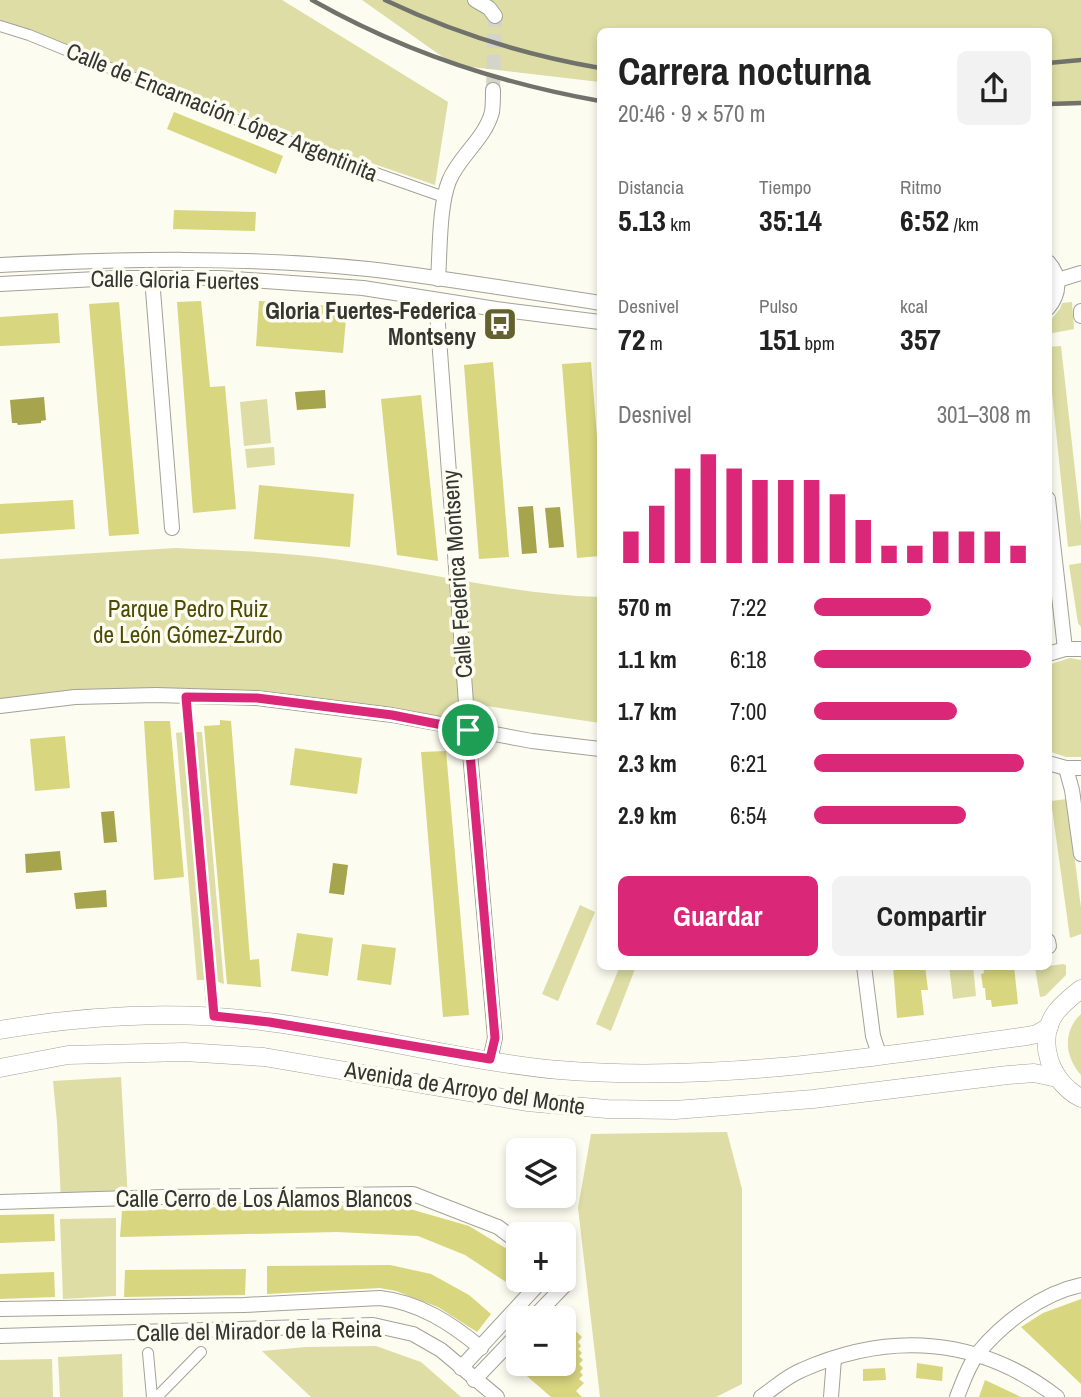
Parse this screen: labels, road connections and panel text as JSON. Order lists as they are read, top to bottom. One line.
{"streets":{"street":["Calle de Encarnación López Argentinita","Calle Gloria Fuertes","Calle Federica Montseny","Avenida de Arroyo del Monte","Calle Cerro de Los Álamos Blancos","Calle del Mirador de la Reina"]},"crossings":[["Calle Gloria Fuertes","Calle Federica Montseny"],["Calle Federica Montseny","Avenida de Arroyo del Monte"]],"parks":["Parque Pedro Ruiz de León Gómez-Zurdo"],"places":{"bus stop":["Gloria Fuertes-Federica Montseny"]},"page":{"heading":["Carrera nocturna","20:46 · 9 × 570 m"],"stats":[["Distancia","5.13 km"],["Tiempo","35:14"],["Ritmo","6:52 /km"],["Desnivel","72 m"],["Pulso","151 bpm"],["kcal","357"]],"chart":["Desnivel","301–308 m"],"list":[{"name":"570 m","note":"7:22"},{"name":"1.1 km","note":"6:18"},{"name":"1.7 km","note":"7:00"},{"name":"2.3 km","note":"6:21"},{"name":"2.9 km","note":"6:54"}],"buttons":["Guardar","Compartir"],"map_buttons":["+","−"]}}
